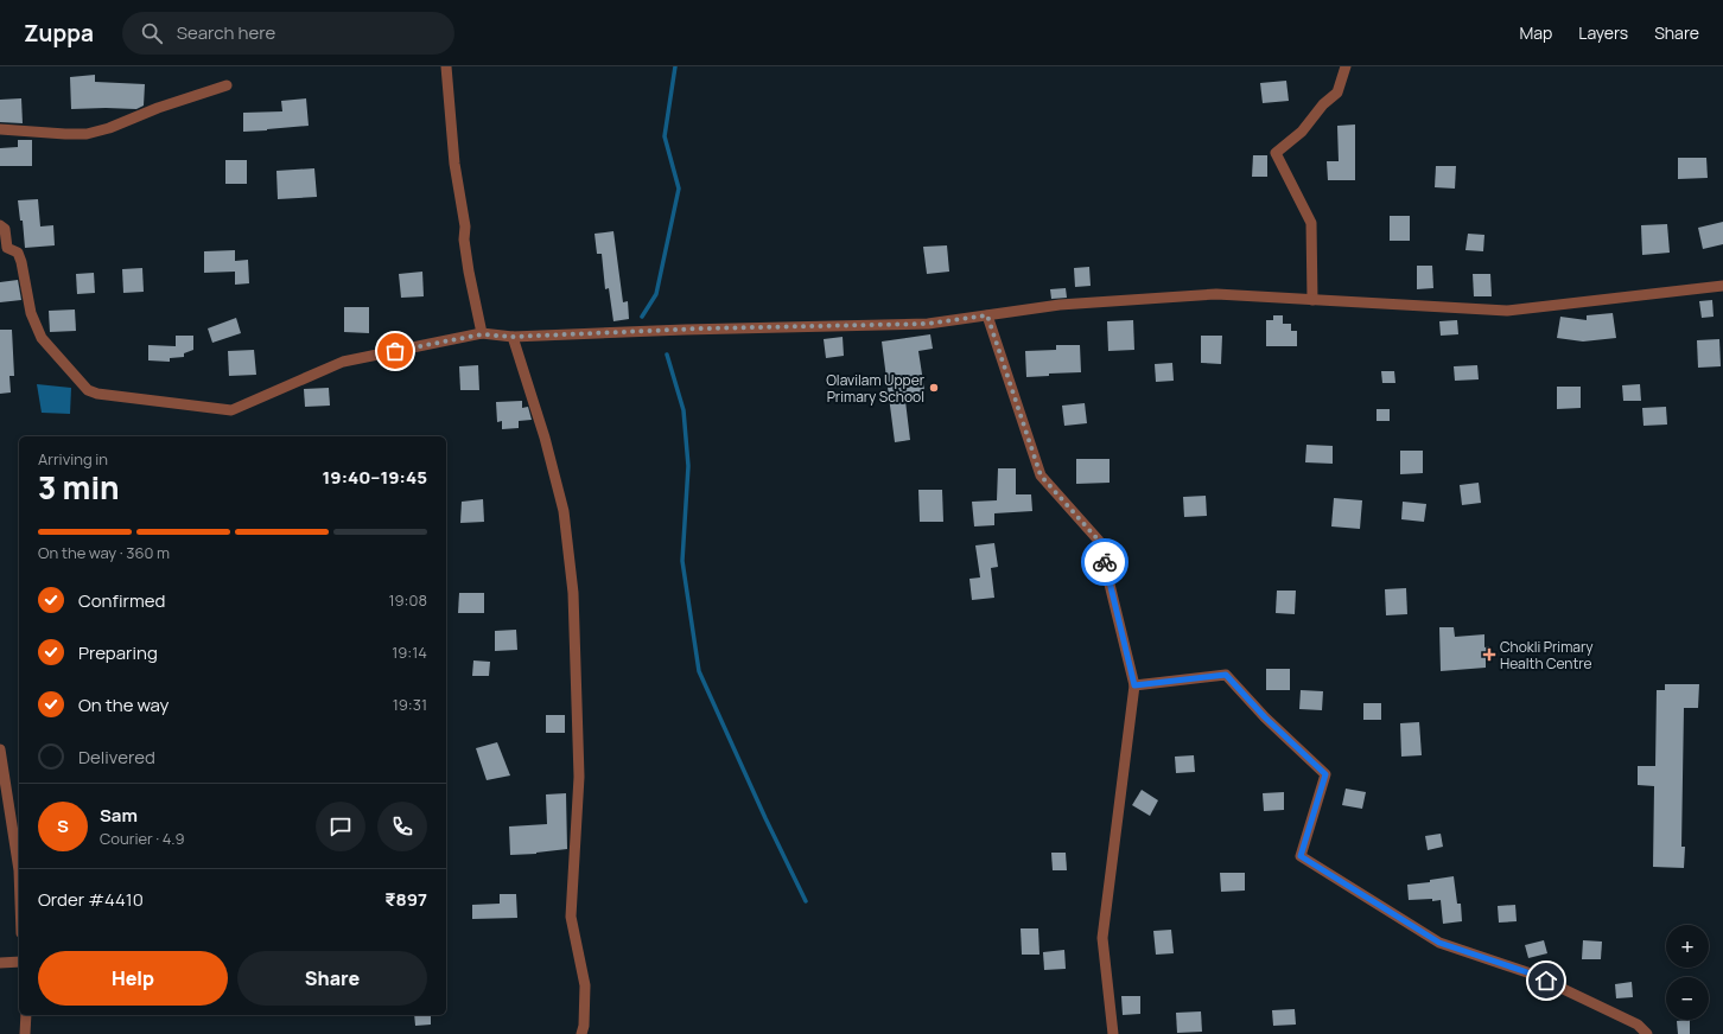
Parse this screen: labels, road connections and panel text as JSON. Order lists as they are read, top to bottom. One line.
{"places":{"other":["Olavilam Upper Primary School"],"health":["Chokli Primary Health Centre"]},"page":{"header":"Zuppa","search":"Search here","nav":["Map","Layers","Share"],"heading":["3 min","Arriving in","19:40–19:45"],"panel":["Sam","Courier · 4.9","Order #4410","₹897"],"bar":"On the way · 360 m","list":[["Confirmed","19:08"],["Preparing","19:14"],["On the way","19:31"],"Delivered"],"round":"S","map_buttons":["+","−"],"buttons":["Help","Share"]}}
